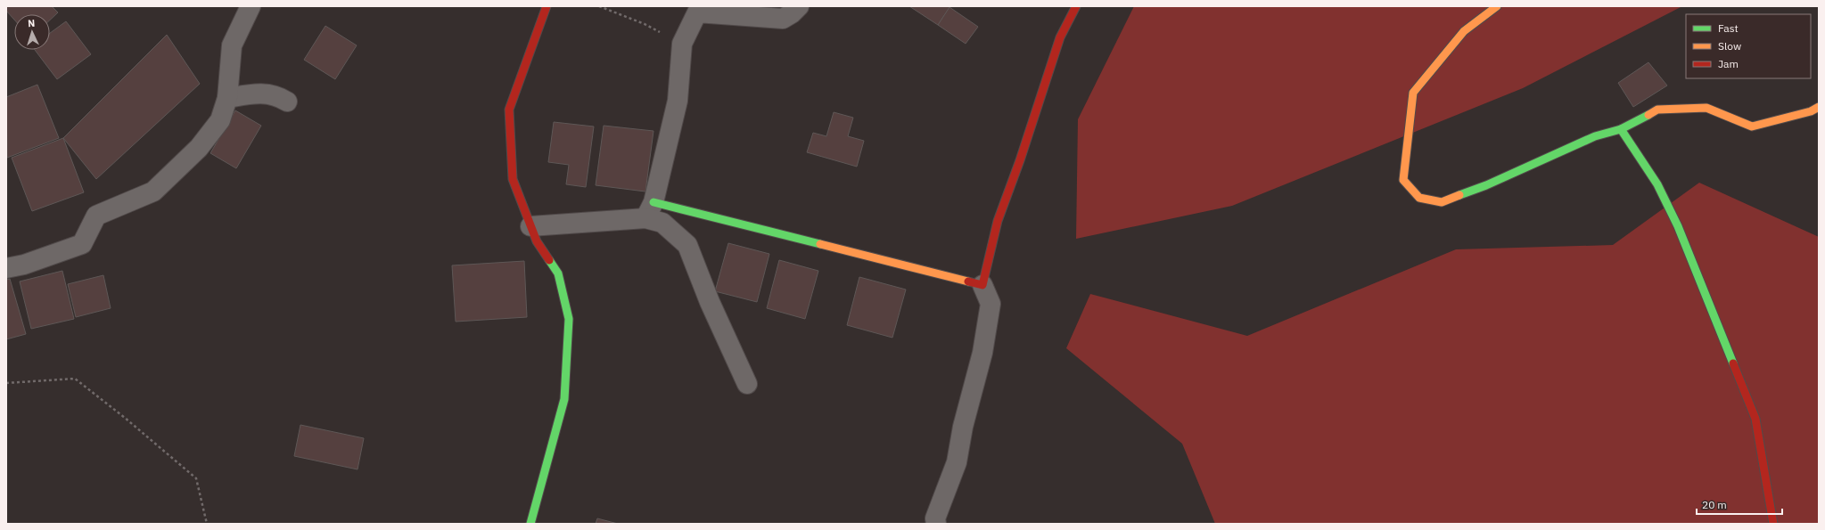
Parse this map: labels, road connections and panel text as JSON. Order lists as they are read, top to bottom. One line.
{"legend":["Fast","Slow","Jam"],"scale_bar":"20 m","north":"top"}
